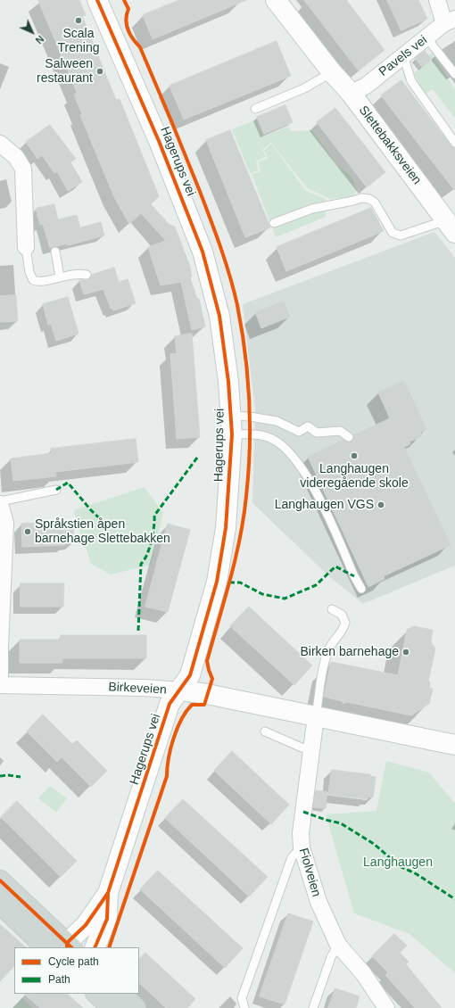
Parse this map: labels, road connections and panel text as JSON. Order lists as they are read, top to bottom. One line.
{"streets":{"main road":["Slettebakksveien","Hagerups vei","Birkeveien"],"street":["Pavels vei","Fiolveien"]},"crossings":[["Pavels vei","Slettebakksveien"],["Hagerups vei","Birkeveien"],["Birkeveien","Fiolveien"]],"parks":["Langhaugen"],"places":["Scala Trening","Salween restaurant","Langhaugen videregående skole","Langhaugen VGS","Språkstien åpen barnehage Slettebakken","Birken barnehage"],"legend":["Cycle path","Path"],"north":"bottom right"}
